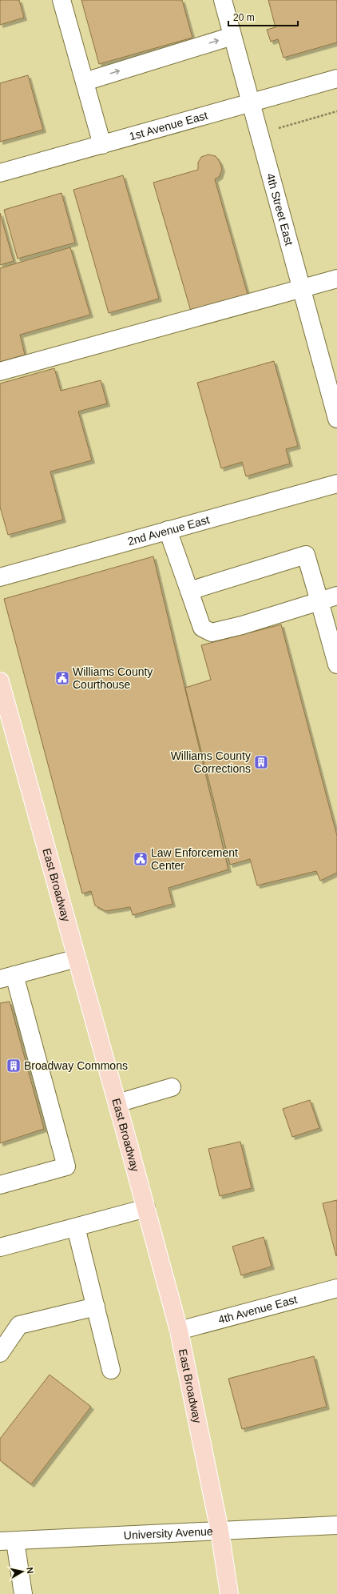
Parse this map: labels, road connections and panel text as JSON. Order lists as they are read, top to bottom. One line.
{"streets":{"main road":["East Broadway"],"street":["1st Avenue East","4th Street East","2nd Avenue East","4th Avenue East","University Avenue"]},"crossings":[["1st Avenue East","4th Street East"],["East Broadway","4th Avenue East"],["East Broadway","University Avenue"]],"places":{"public building":["Williams County Courthouse","Law Enforcement Center"],"building":["Williams County Corrections","Broadway Commons"]},"scale_bar":"20 m","north":"right"}
